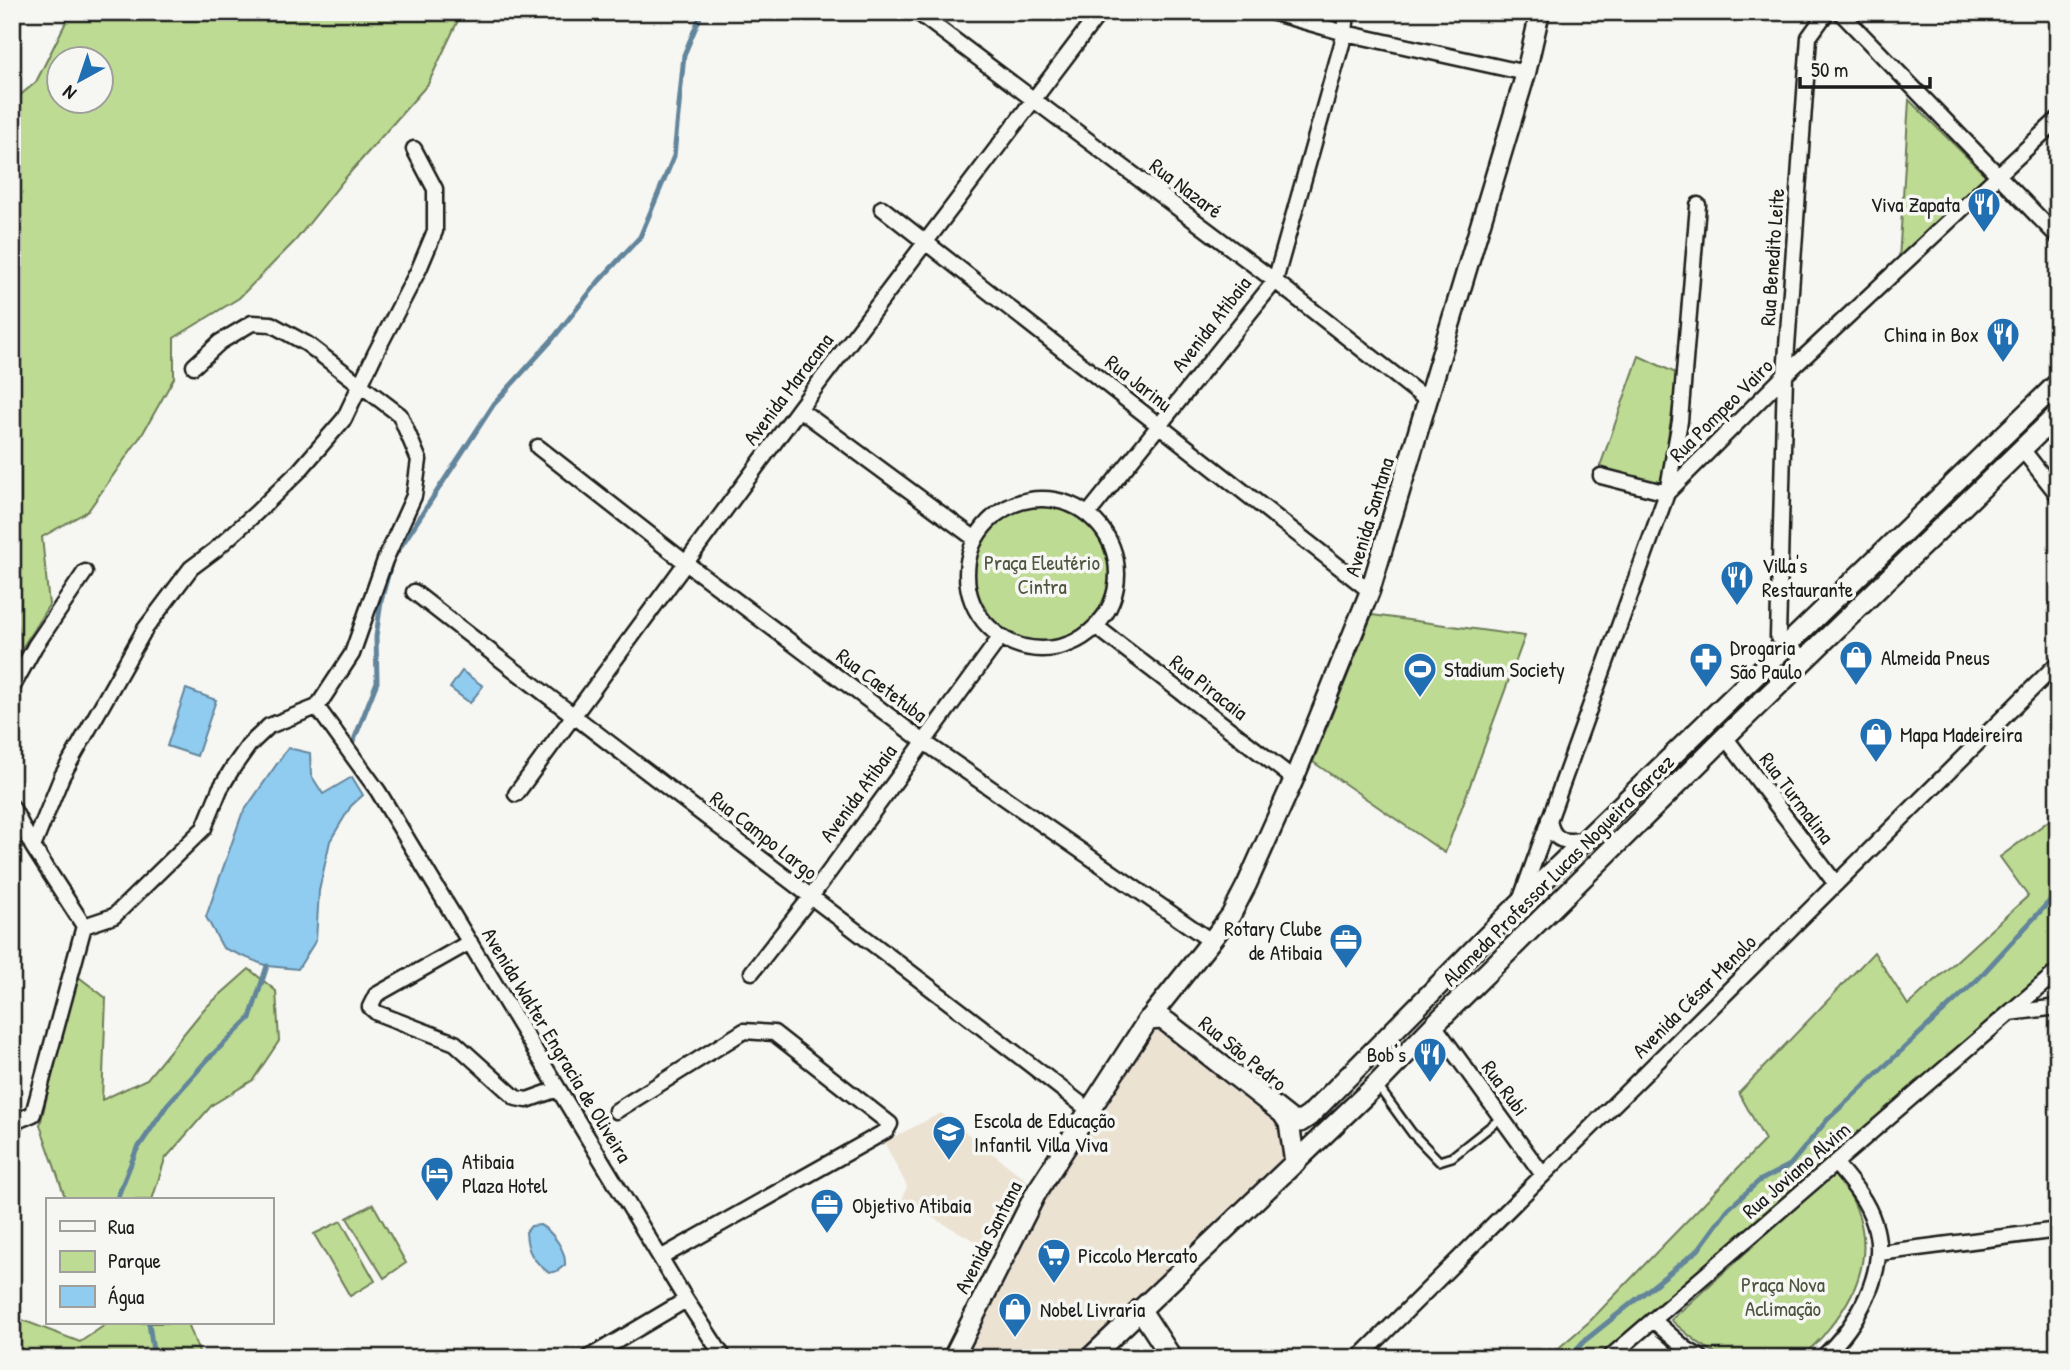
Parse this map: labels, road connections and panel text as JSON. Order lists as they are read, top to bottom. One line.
{"streets":{"main road":["Avenida Santana","Alameda Professor Lucas Nogueira Garcez","Rua São Pedro"],"street":["Rua Nazaré","Rua Benedito Leite","Avenida Atibaia","Rua Jarinu","Avenida Maracana","Rua Pompeo Vairo","Rua Caetetuba","Rua Piracaia","Rua Turmalina","Rua Campo Largo","Avenida César Menolo","Avenida Walter Engracia de Oliveira","Rua Rubi","Rua Joviano Alvim"]},"crossings":[["Rua Nazaré","Avenida Atibaia"],["Rua Nazaré","Avenida Maracana"],["Rua Nazaré","Avenida Santana"],["Rua Benedito Leite","Rua Pompeo Vairo"],["Rua Benedito Leite","Alameda Professor Lucas Nogueira Garcez"],["Avenida Atibaia","Rua Jarinu"],["Avenida Atibaia","Rua Caetetuba"],["Avenida Atibaia","Rua Piracaia"],["Avenida Atibaia","Rua Campo Largo"],["Rua Jarinu","Avenida Maracana"],["Rua Jarinu","Avenida Santana"],["Avenida Maracana","Rua Caetetuba"],["Avenida Maracana","Rua Campo Largo"],["Rua Pompeo Vairo","Alameda Professor Lucas Nogueira Garcez"],["Avenida Santana","Rua Caetetuba"],["Avenida Santana","Rua Piracaia"],["Avenida Santana","Rua Campo Largo"],["Avenida Santana","Rua São Pedro"],["Rua Turmalina","Alameda Professor Lucas Nogueira Garcez"],["Rua Turmalina","Avenida César Menolo"],["Alameda Professor Lucas Nogueira Garcez","Rua São Pedro"],["Alameda Professor Lucas Nogueira Garcez","Rua Rubi"],["Avenida César Menolo","Rua Rubi"]],"parks":["Praça Eleutério Cintra","Praça Nova Aclimação"],"places":{"restaurant":["Viva Zapata","China in Box","Villa's Restaurante","Bob's"],"shop":["Almeida Pneus","Mapa Madeireira","Nobel Livraria"],"pharmacy":["Drogaria São Paulo"],"sports":["Stadium Society"],"office":["Rotary Clube de Atibaia","Objetivo Atibaia"],"school or university":["Escola de Educação Infantil Villa Viva"],"hotel":["Atibaia Plaza Hotel"],"supermarket":["Piccolo Mercato"]},"legend":["Rua","Parque","Água"],"scale_bar":"50 m","north":"bottom left"}
